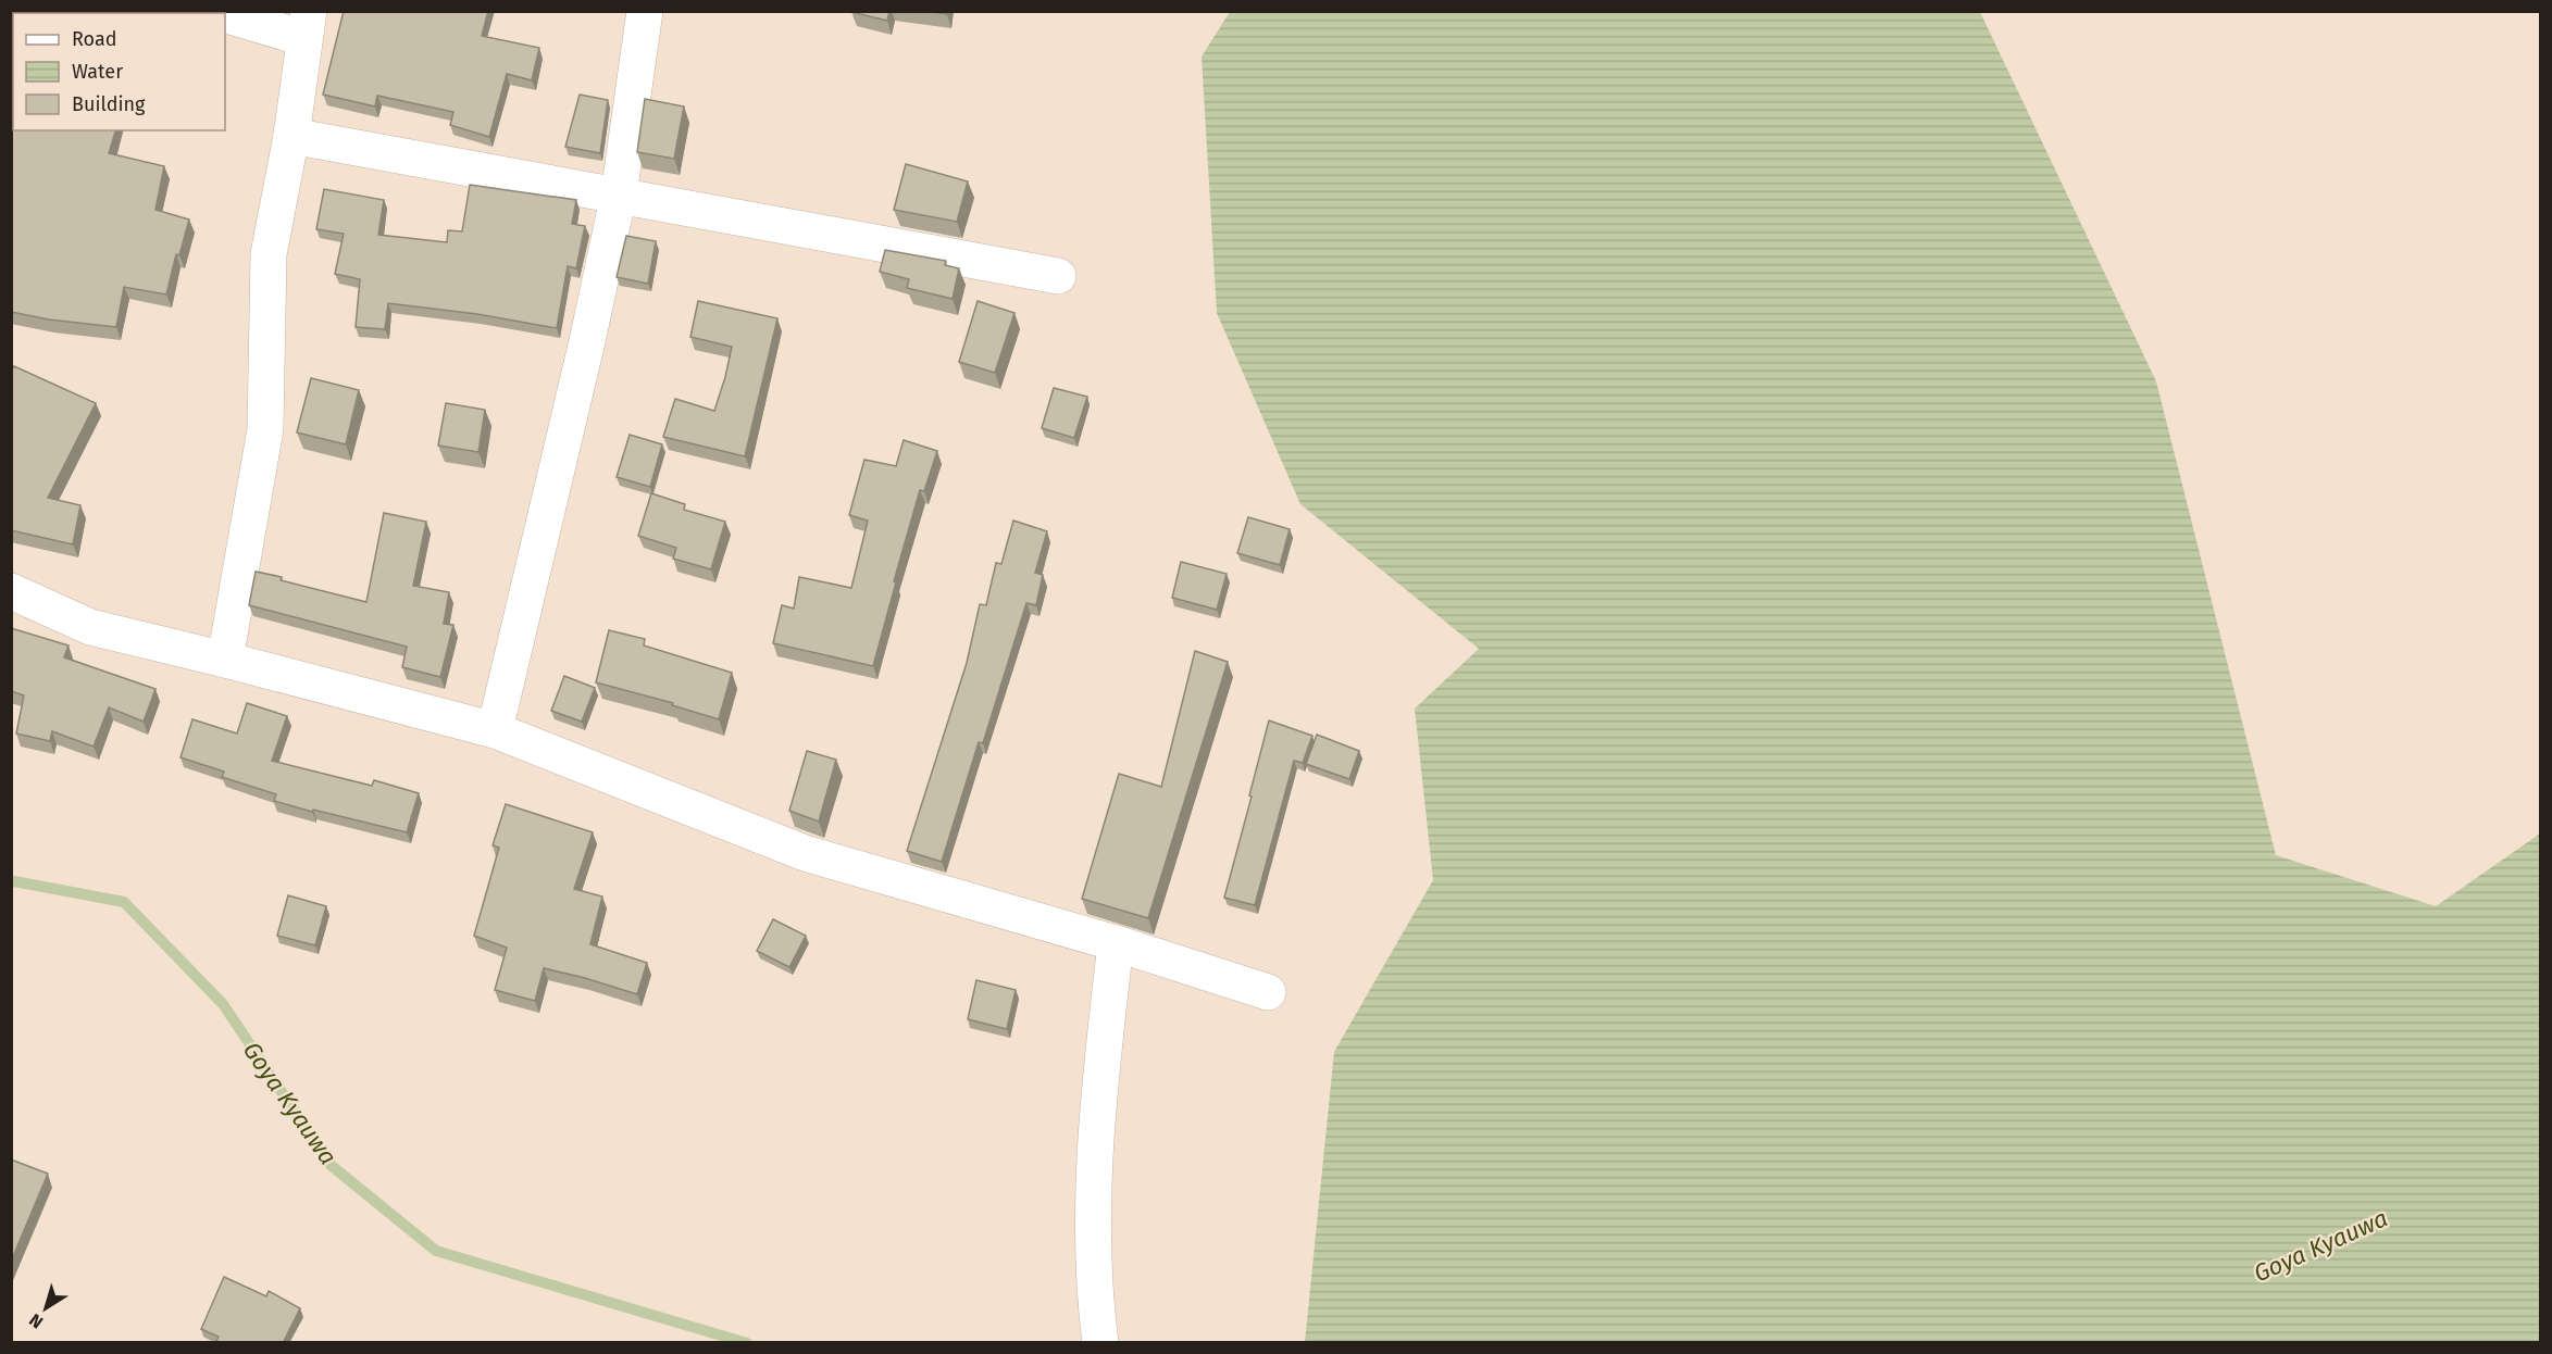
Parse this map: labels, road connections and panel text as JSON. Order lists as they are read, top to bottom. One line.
{"water":["Goya Kyauwa"],"legend":["Road","Water","Building"],"north":"bottom left"}
